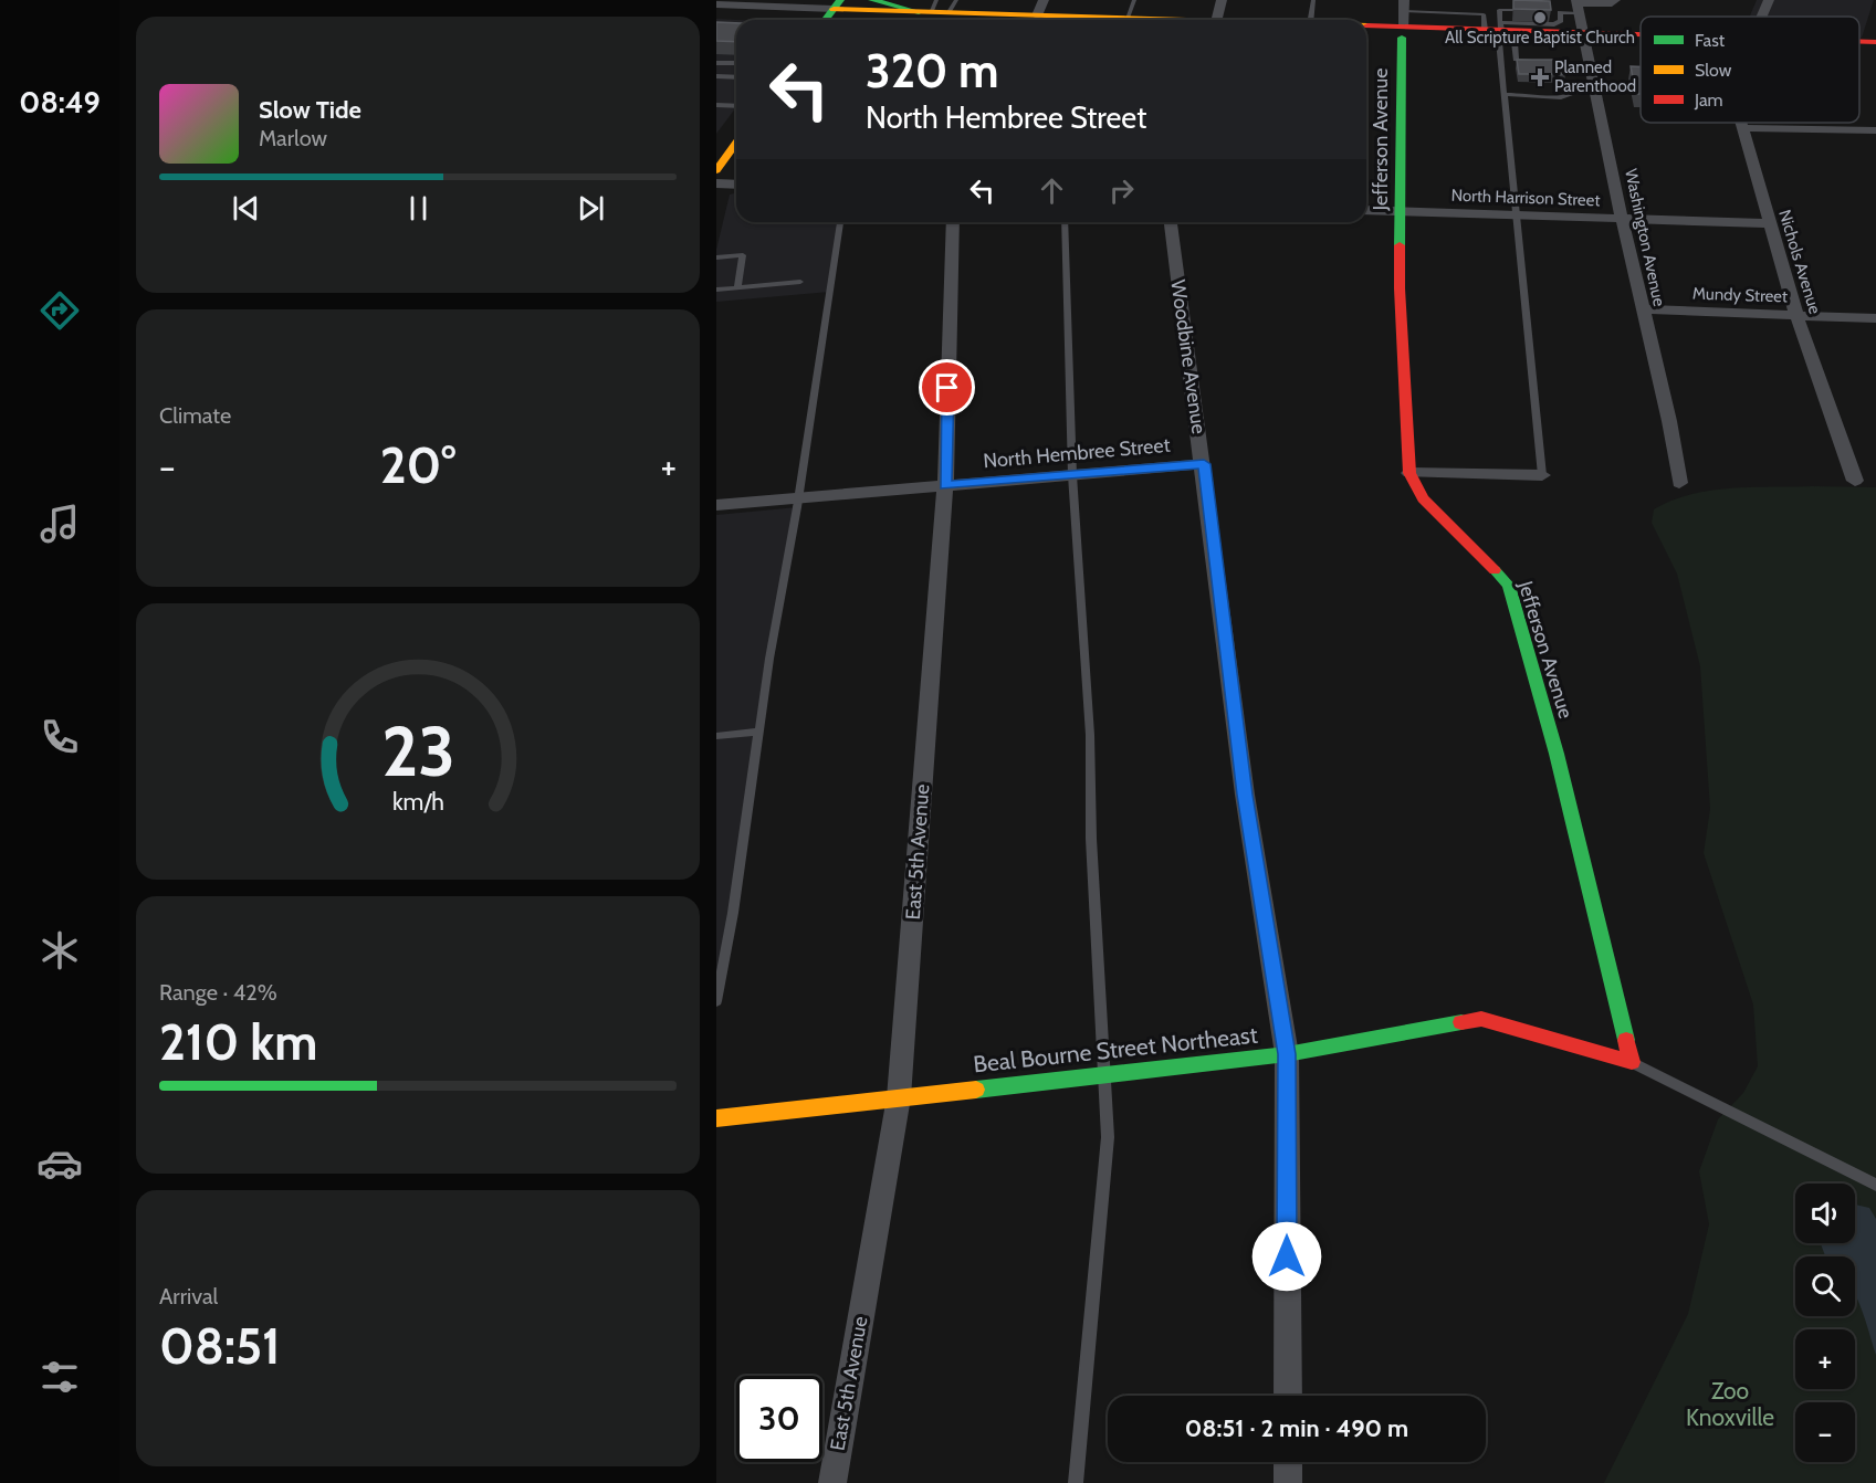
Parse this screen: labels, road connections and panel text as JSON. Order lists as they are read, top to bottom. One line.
{"streets":{"main road":["Jefferson Avenue","Beal Bourne Street Northeast"],"street":["North Harrison Street","Washington Avenue","Nichols Avenue","Mundy Street","Woodbine Avenue","North Hembree Street","East 5th Avenue"]},"crossings":[["Jefferson Avenue","North Harrison Street"],["Jefferson Avenue","Beal Bourne Street Northeast"],["North Harrison Street","Washington Avenue"],["North Harrison Street","Nichols Avenue"],["Washington Avenue","Mundy Street"],["Nichols Avenue","Mundy Street"],["Woodbine Avenue","North Hembree Street"],["Woodbine Avenue","Beal Bourne Street Northeast"],["North Hembree Street","East 5th Avenue"],["East 5th Avenue","Beal Bourne Street Northeast"]],"parks":["Zoo Knoxville"],"places":{"other":["All Scripture Baptist Church"],"health":["Planned Parenthood"]},"legend":["Fast","Slow","Jam"],"page":{"tabs":"08:49","turn":["320 m","North Hembree Street"],"song":["Slow Tide","Marlow"],"tile":["Climate",["Range · 42%","210 km"],["Arrival","08:51"]],"heat":["−","20°","+"],"map_buttons":["+","−"],"limit":"30","trip":"08:51 · 2 min · 490 m","gauge":["23","km/h"]}}
